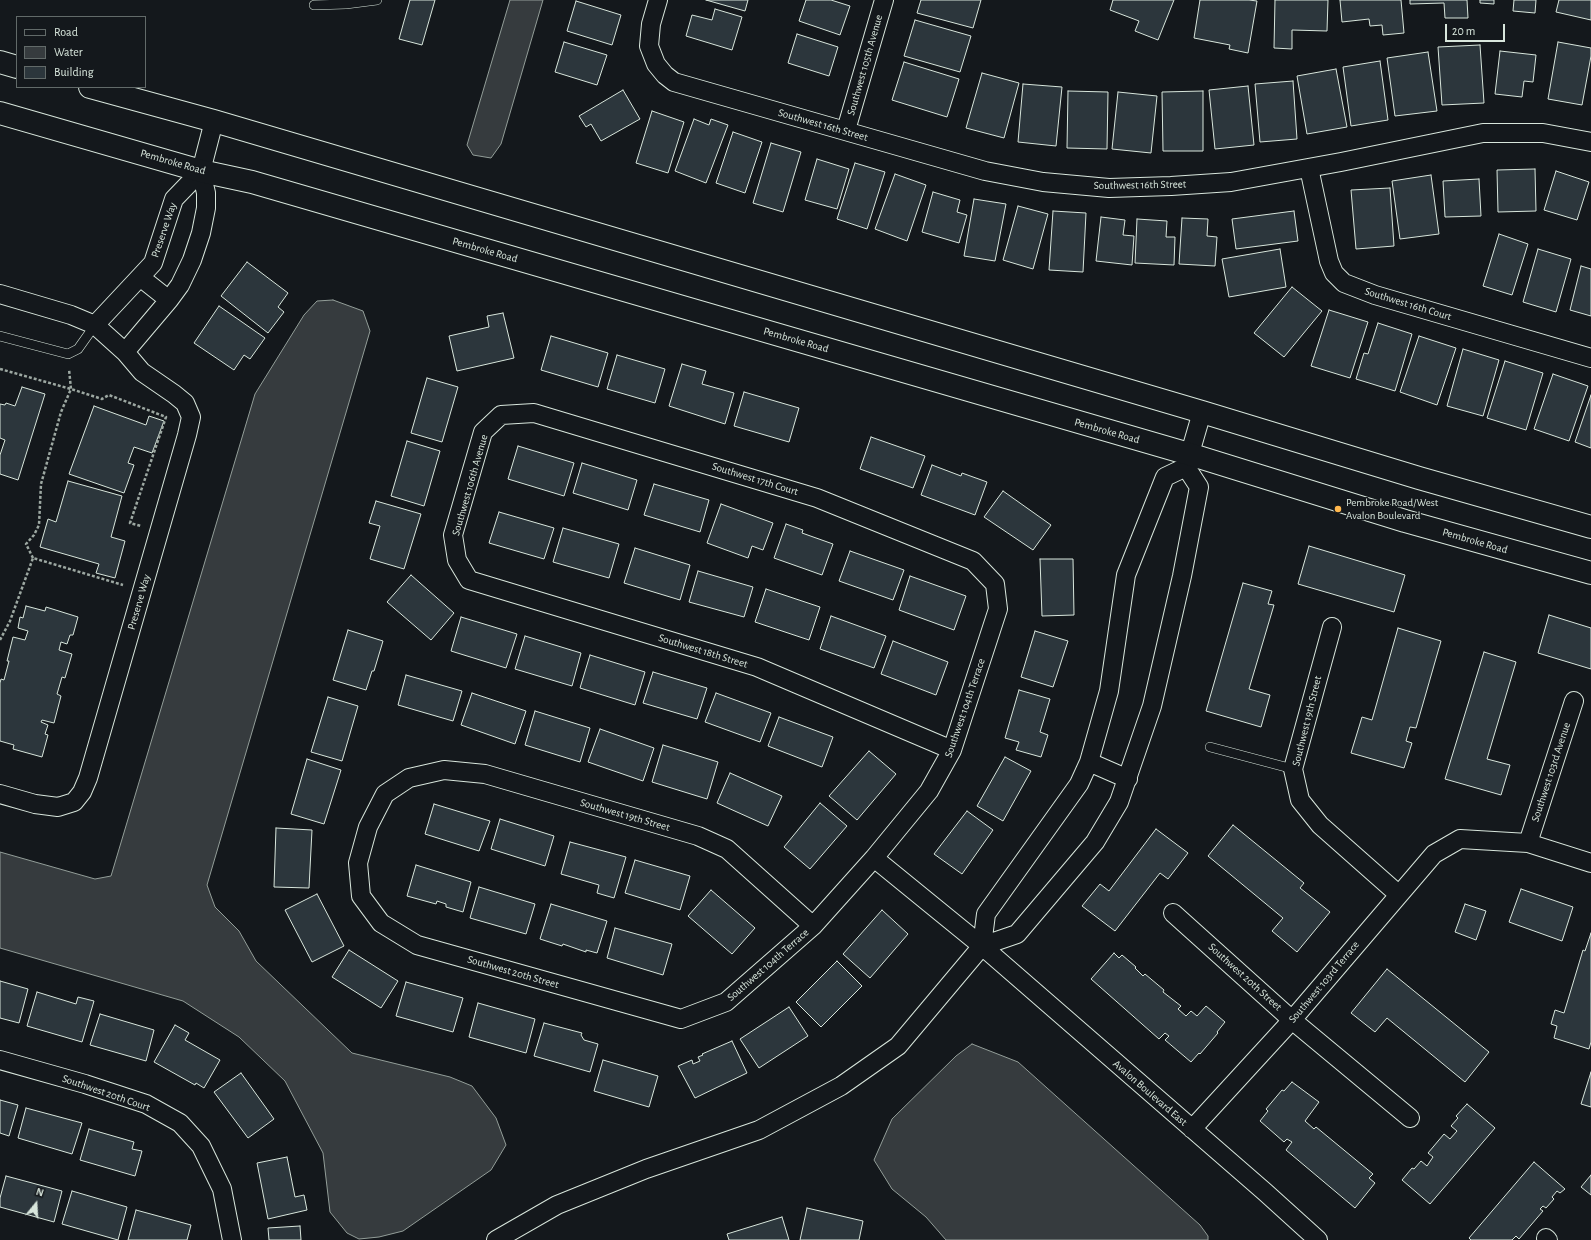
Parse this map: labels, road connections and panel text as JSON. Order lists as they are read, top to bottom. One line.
{"streets":{"main road":["Pembroke Road"],"street":["Southwest 105th Avenue","Southwest 16th Street","Preserve Way","Southwest 16th Court","Southwest 17th Court","Southwest 106th Avenue","Southwest 18th Street","Southwest 104th Terrace","Southwest 19th Street","Southwest 103rd Avenue","Southwest 20th Street","Southwest 103rd Terrace","Southwest 20th Court","Avalon Boulevard East"]},"crossings":[["Southwest 105th Avenue","Southwest 16th Street"],["Southwest 16th Street","Southwest 16th Court"],["Pembroke Road","Preserve Way"],["Southwest 17th Court","Southwest 106th Avenue"],["Southwest 17th Court","Southwest 104th Terrace"],["Southwest 106th Avenue","Southwest 18th Street"],["Southwest 18th Street","Southwest 104th Terrace"],["Southwest 104th Terrace","Southwest 19th Street"],["Southwest 104th Terrace","Southwest 20th Street"],["Southwest 19th Street","Southwest 20th Street"],["Southwest 19th Street","Southwest 103rd Terrace"],["Southwest 103rd Avenue","Southwest 103rd Terrace"],["Southwest 20th Street","Southwest 103rd Terrace"],["Southwest 103rd Terrace","Avalon Boulevard East"]],"places":["Pembroke Road/West Avalon Boulevard"],"legend":["Road","Water","Building"],"scale_bar":"20 m","north":"top"}
